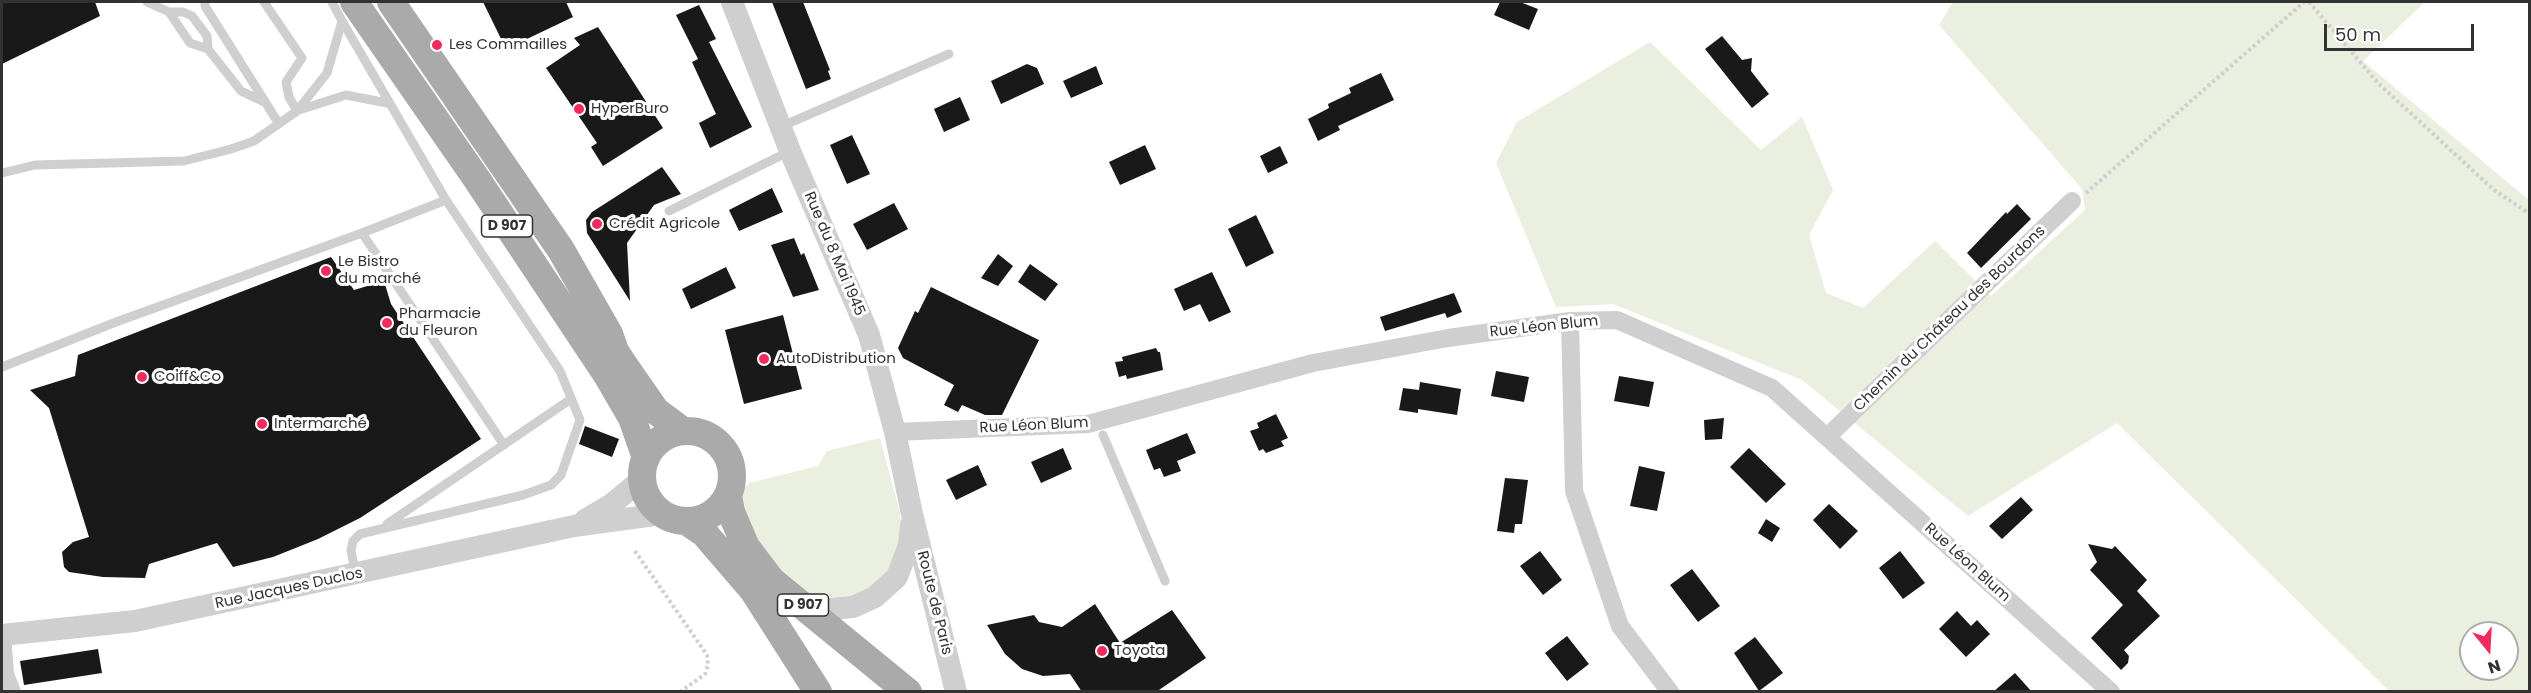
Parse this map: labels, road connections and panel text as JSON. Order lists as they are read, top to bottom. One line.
{"streets":{"main road":["D 907"],"street":["Rue du 8 Mai 1945","Chemin du Château des Bourdons","Rue Léon Blum","Rue Jacques Duclos","Route de Paris"]},"crossings":[["D 907","Rue Jacques Duclos"],["Rue du 8 Mai 1945","Rue Léon Blum"],["Rue du 8 Mai 1945","Route de Paris"],["Chemin du Château des Bourdons","Rue Léon Blum"]],"places":["Les Commailles","HyperBuro","Crédit Agricole","Le Bistro du marché","Pharmacie du Fleuron","AutoDistribution","Coiff&Co","Intermarché","Toyota"],"scale_bar":"50 m","north":"bottom"}
